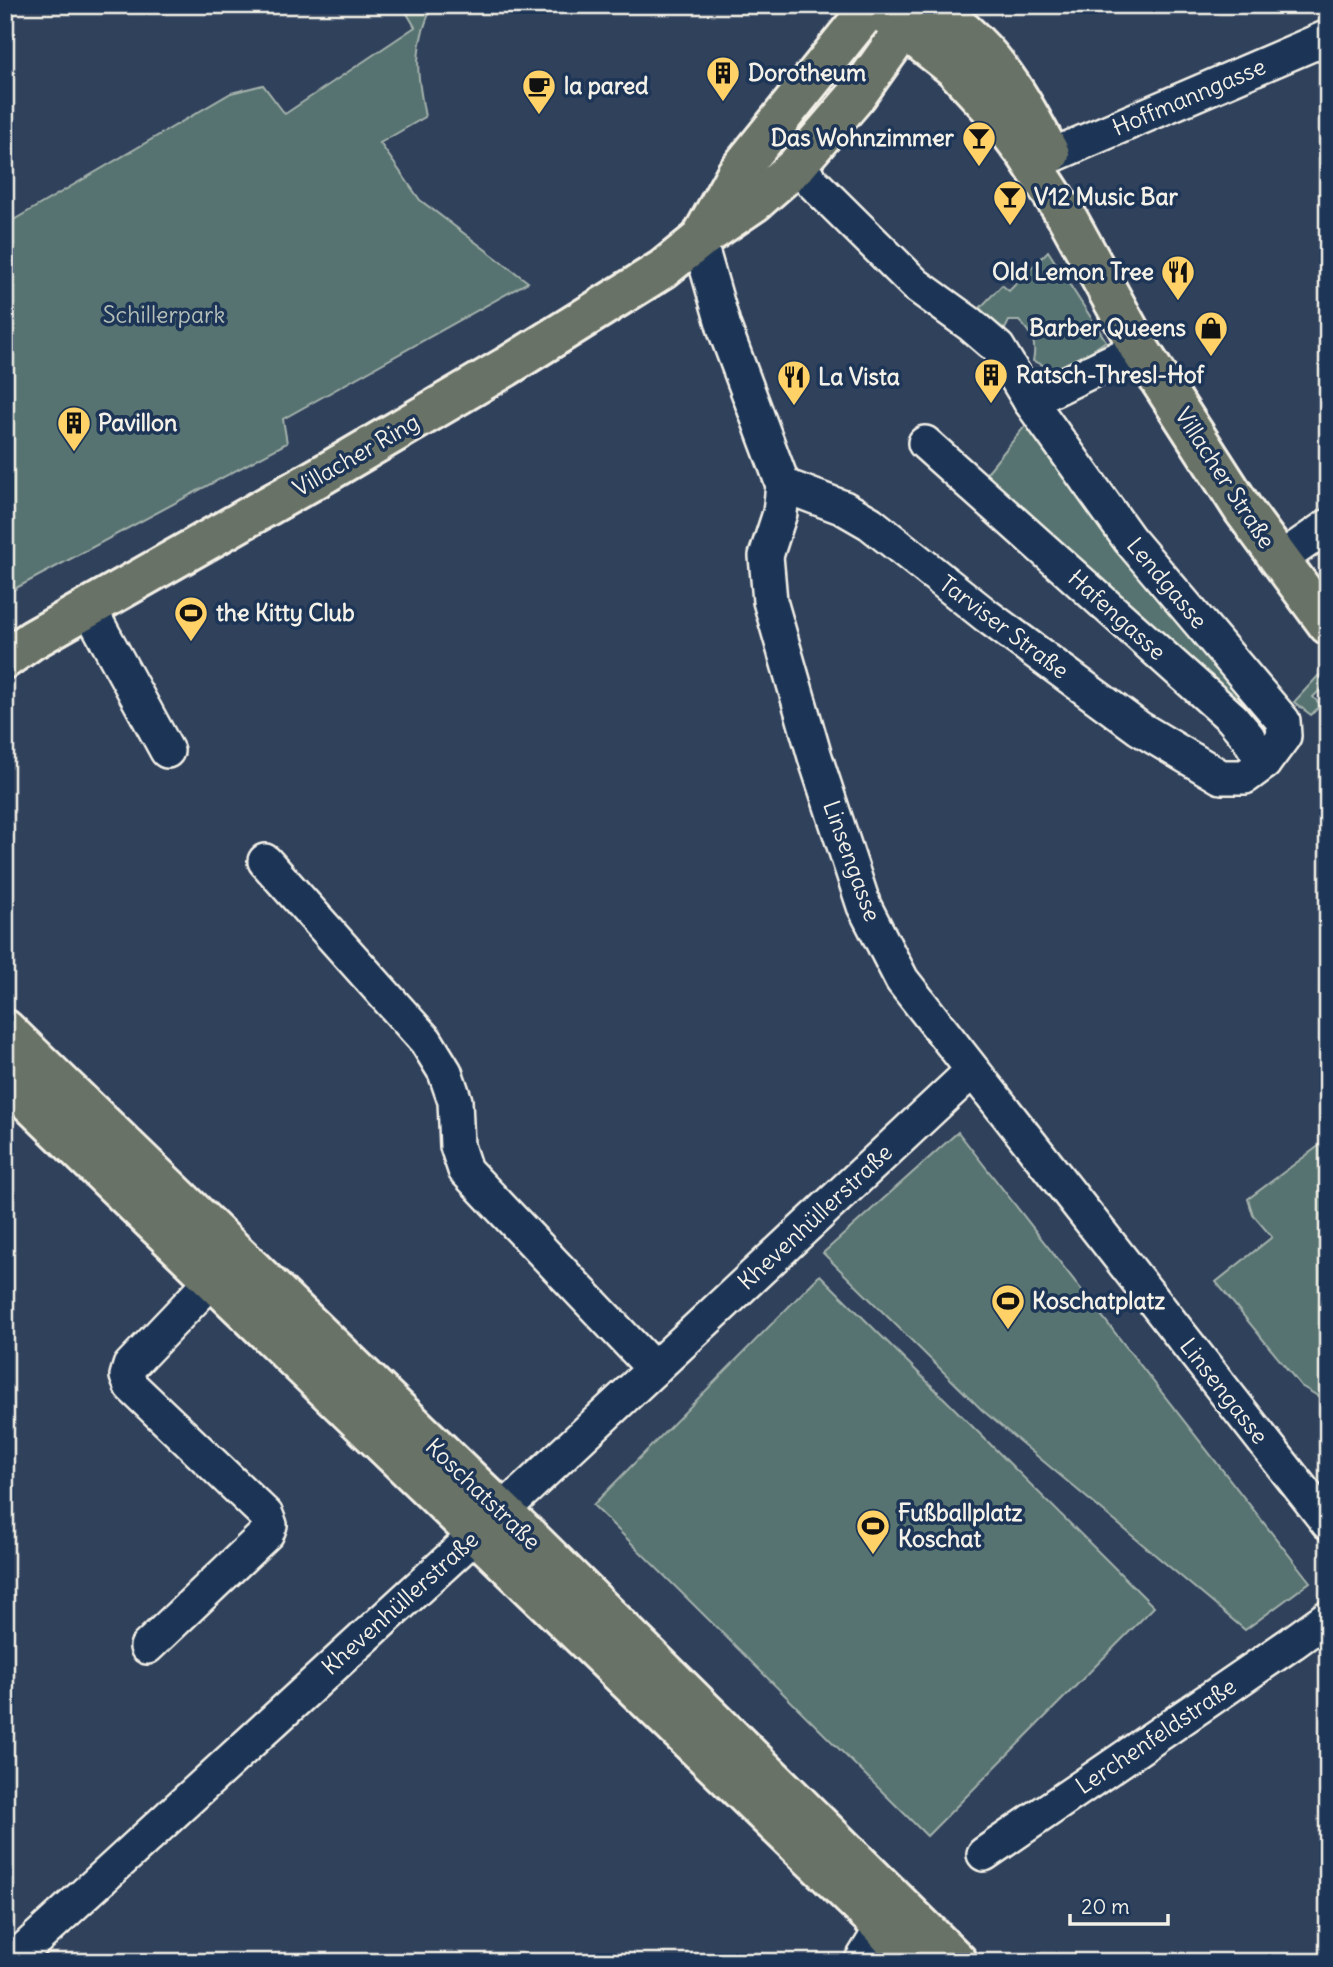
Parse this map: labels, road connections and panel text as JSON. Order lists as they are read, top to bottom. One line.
{"streets":{"main road":["Villacher Ring","Villacher Straße","Koschatstraße"],"street":["Hoffmanngasse","Lendgasse","Hafengasse","Tarviser Straße","Linsengasse","Khevenhüllerstraße","Lerchenfeldstraße"]},"crossings":[["Hoffmanngasse","Villacher Straße"],["Villacher Ring","Villacher Straße"],["Villacher Ring","Lendgasse"],["Villacher Ring","Linsengasse"],["Lendgasse","Hafengasse"],["Lendgasse","Tarviser Straße"],["Hafengasse","Tarviser Straße"],["Tarviser Straße","Linsengasse"],["Linsengasse","Khevenhüllerstraße"],["Khevenhüllerstraße","Koschatstraße"]],"parks":["Schillerpark"],"places":{"building":["Dorotheum","Ratsch-Thresl-Hof","Pavillon"],"cafe":["la pared"],"bar":["Das Wohnzimmer","V12 Music Bar"],"restaurant":["Old Lemon Tree","La Vista"],"shop":["Barber Queens"],"sports":["the Kitty Club","Koschatplatz","Fußballplatz Koschat"]},"scale_bar":"20 m"}
